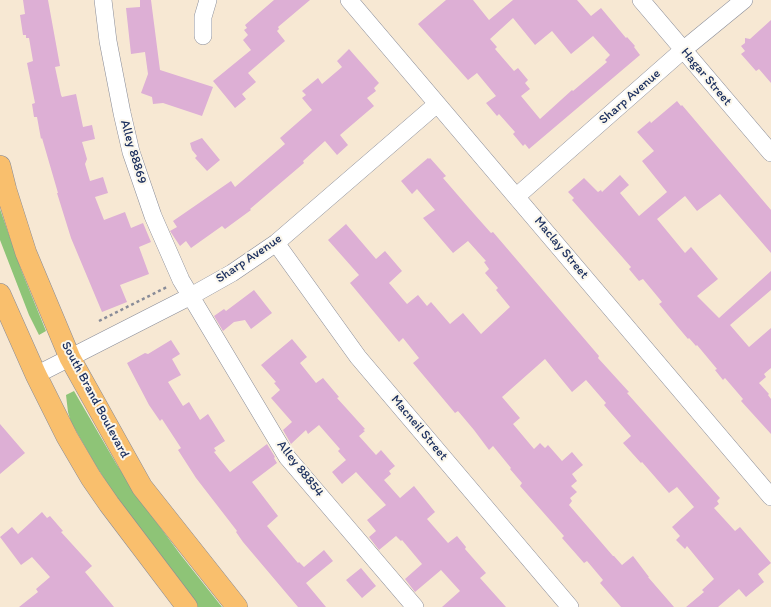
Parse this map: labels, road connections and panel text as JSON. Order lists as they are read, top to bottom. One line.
{"streets":{"main road":["South Brand Boulevard"],"street":["Hagar Street","Sharp Avenue","Alley 88869","Maclay Street","Macneil Street","Alley 88854"]},"crossings":[["Hagar Street","Sharp Avenue"],["Sharp Avenue","Alley 88869"],["Sharp Avenue","Maclay Street"],["Sharp Avenue","South Brand Boulevard"],["Sharp Avenue","Macneil Street"],["Sharp Avenue","Alley 88854"],["Alley 88869","Alley 88854"]]}
